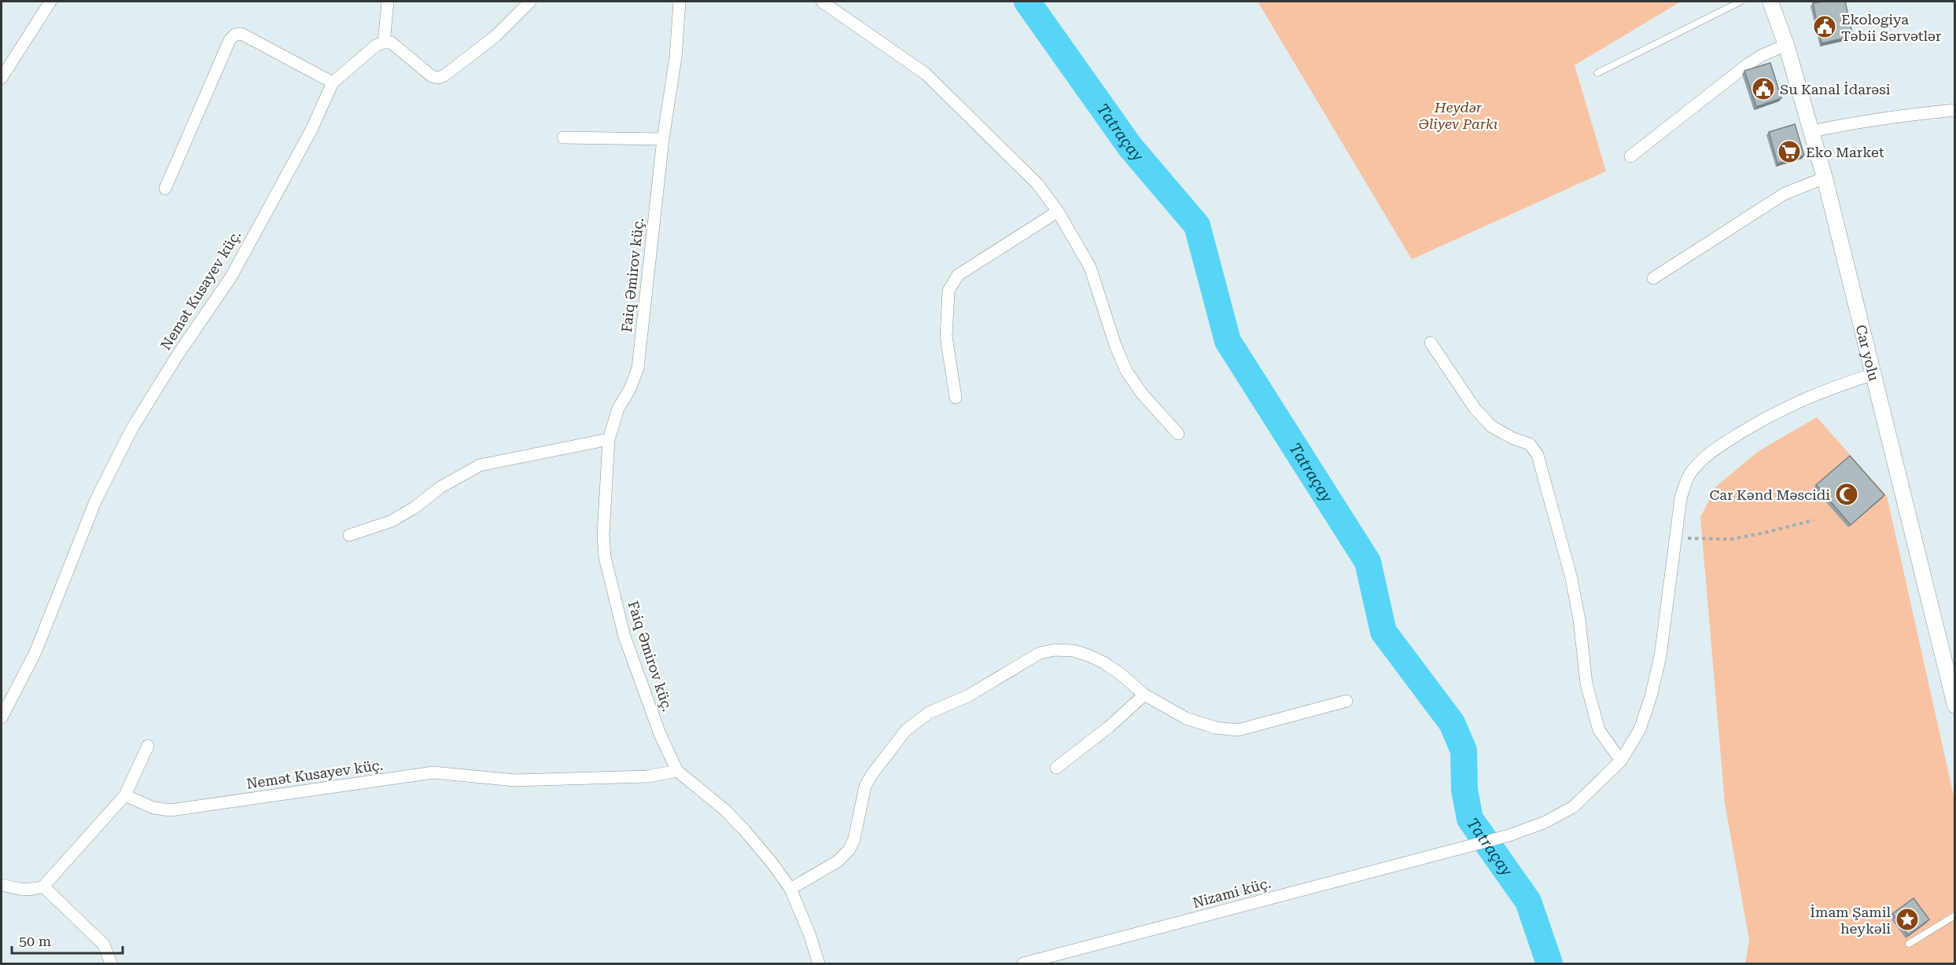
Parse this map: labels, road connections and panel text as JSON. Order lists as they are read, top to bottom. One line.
{"streets":{"street":["Faiq Əmirov küç.","Nemət Kusayev küç.","Car yolu","Nizami küç."]},"crossings":[["Faiq Əmirov küç.","Nemət Kusayev küç."],["Car yolu","Nizami küç."]],"water":["Tatraçay"],"parks":["Heydər Əliyev Parkı"],"places":{"public building":["Ekologiya Təbii Sərvətlər","Su Kanal İdarəsi"],"supermarket":["Eko Market"],"mosque":["Car Kənd Məscidi"],"place":["İmam Şamil heykəli"]},"scale_bar":"50 m"}
